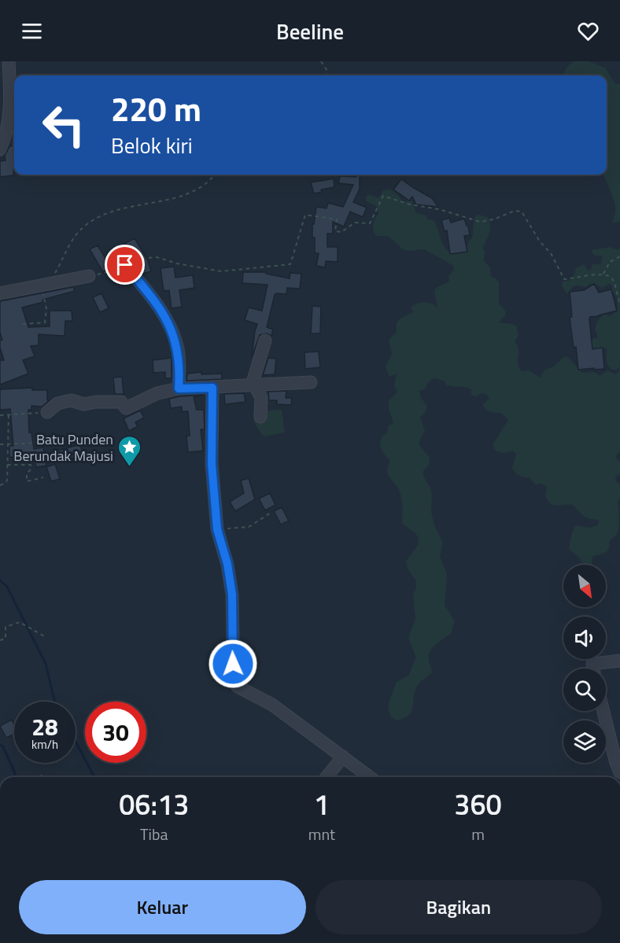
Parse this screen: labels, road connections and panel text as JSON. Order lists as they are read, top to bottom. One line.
{"places":{"place":["Batu Punden Berundak Majusi"]},"north":"bottom right","page":{"header":"Beeline","turn":["220 m","Belok kiri"],"speed":"28 km/h","limit":"30","eta":["06:13","Tiba","1","mnt","360","m"],"buttons":["Keluar","Bagikan"]}}
